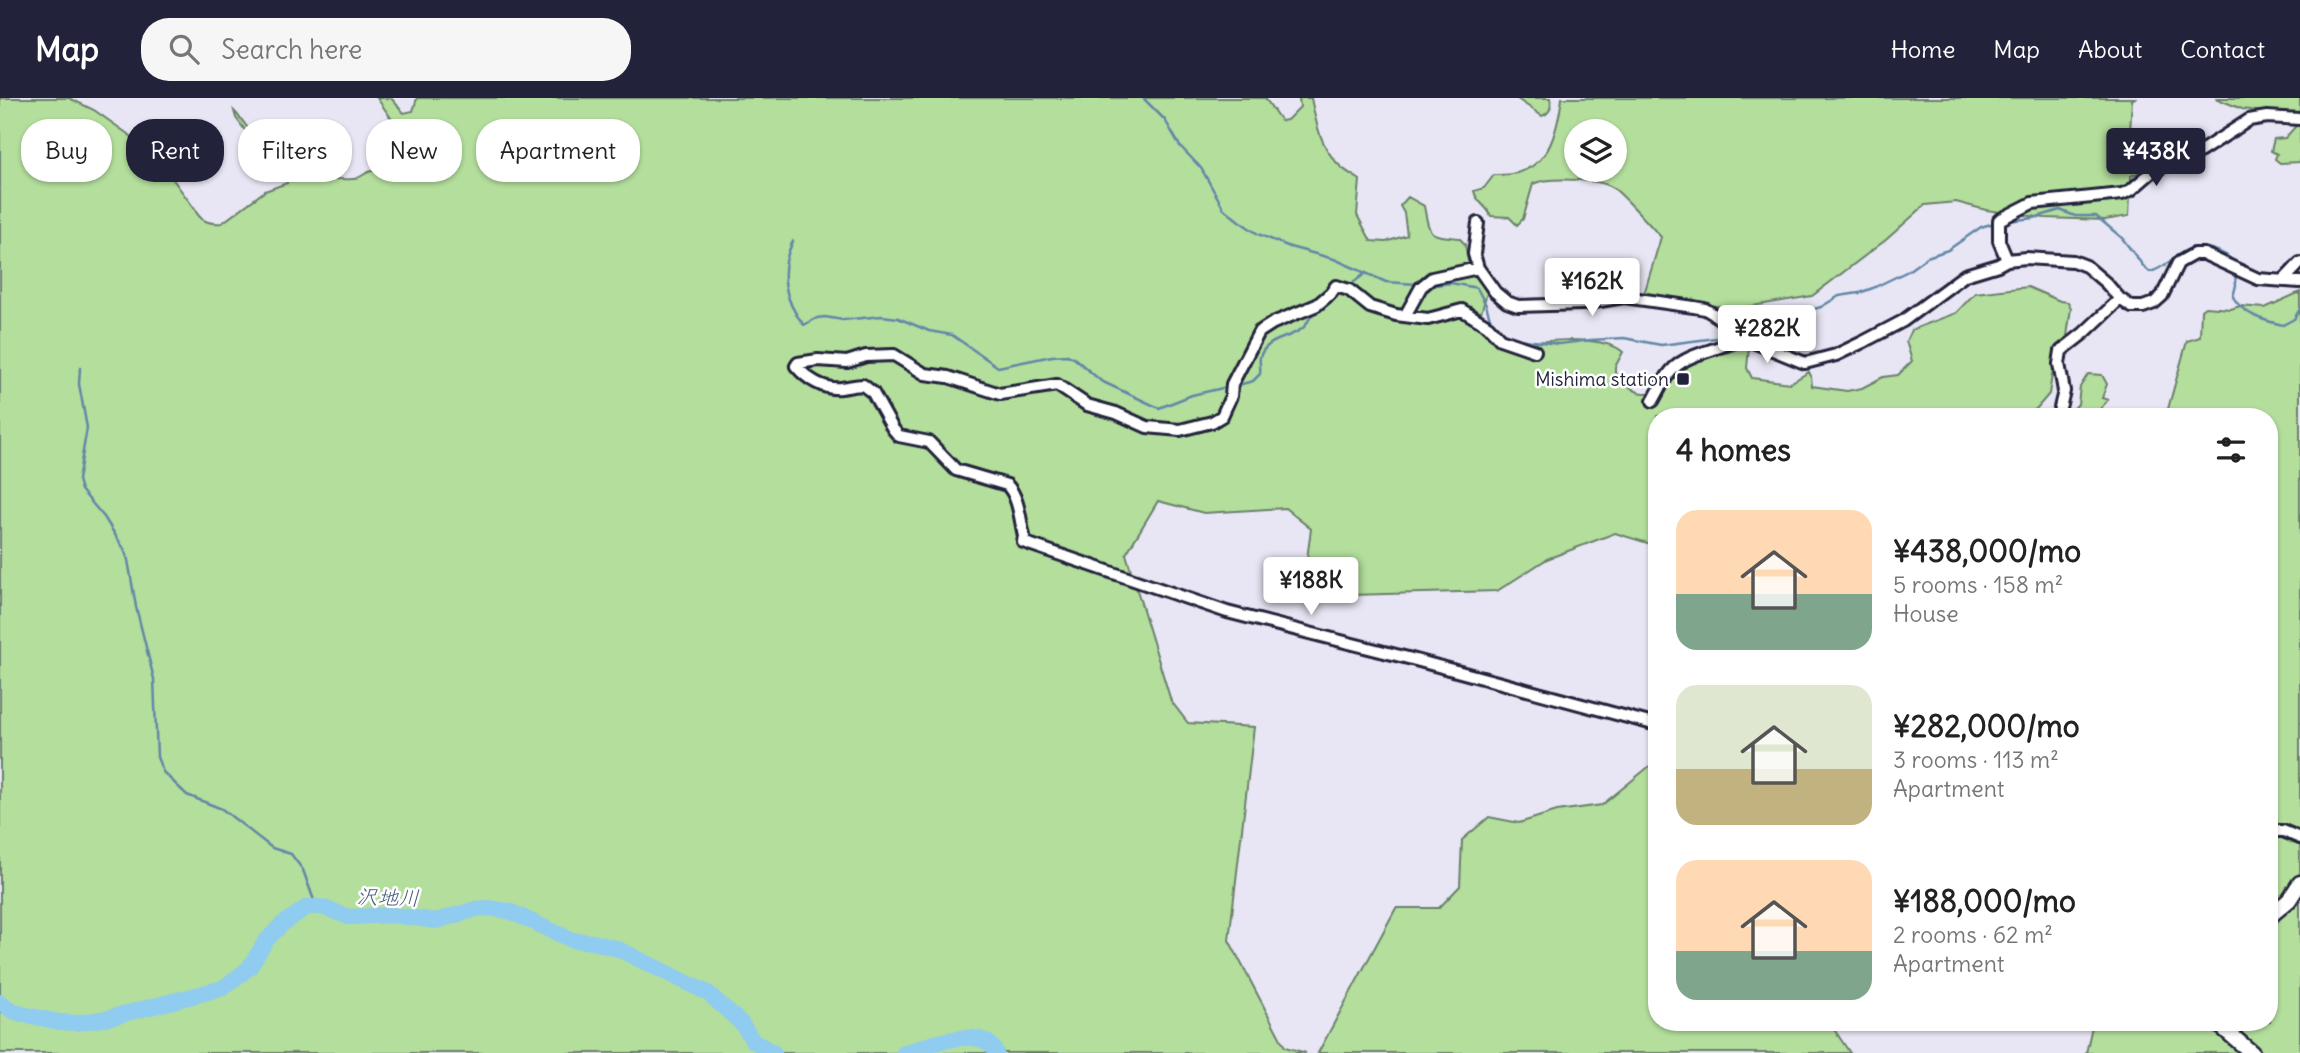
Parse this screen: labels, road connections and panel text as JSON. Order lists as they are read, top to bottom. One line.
{"water":["沢地川"],"places":{"transit":["Mishima station"]},"page":{"header":"Map","search":"Search here","nav":["Home","Map","About","Contact"],"chip":["Buy","Rent","Filters","New","Apartment"],"price":["¥438K","¥162K","¥282K","¥188K"],"heading":"4 homes","list":[{"name":"¥438,000/mo","note":"5 rooms · 158 m² · House"},{"name":"¥282,000/mo","note":"3 rooms · 113 m² · Apartment"},{"name":"¥188,000/mo","note":"2 rooms · 62 m² · Apartment"}]}}
